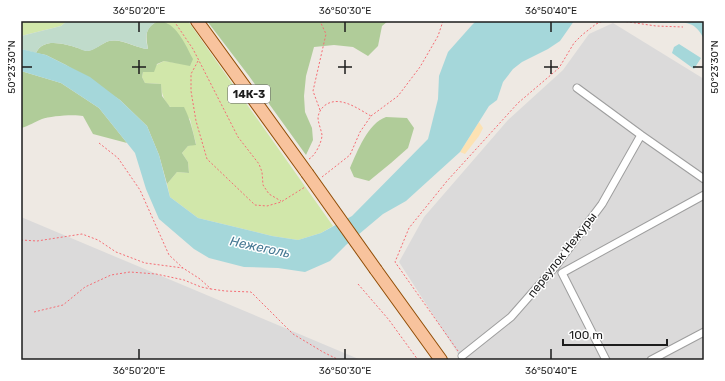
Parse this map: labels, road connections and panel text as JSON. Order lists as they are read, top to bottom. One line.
{"streets":{"main road":["14К-3"],"street":["переулок Нежуры"]},"water":["Нежеголь"],"scale_bar":"100 m","coordinates":["36°50'20\"E","36°50'30\"E","36°50'40\"E","50°23'30\"N"]}
